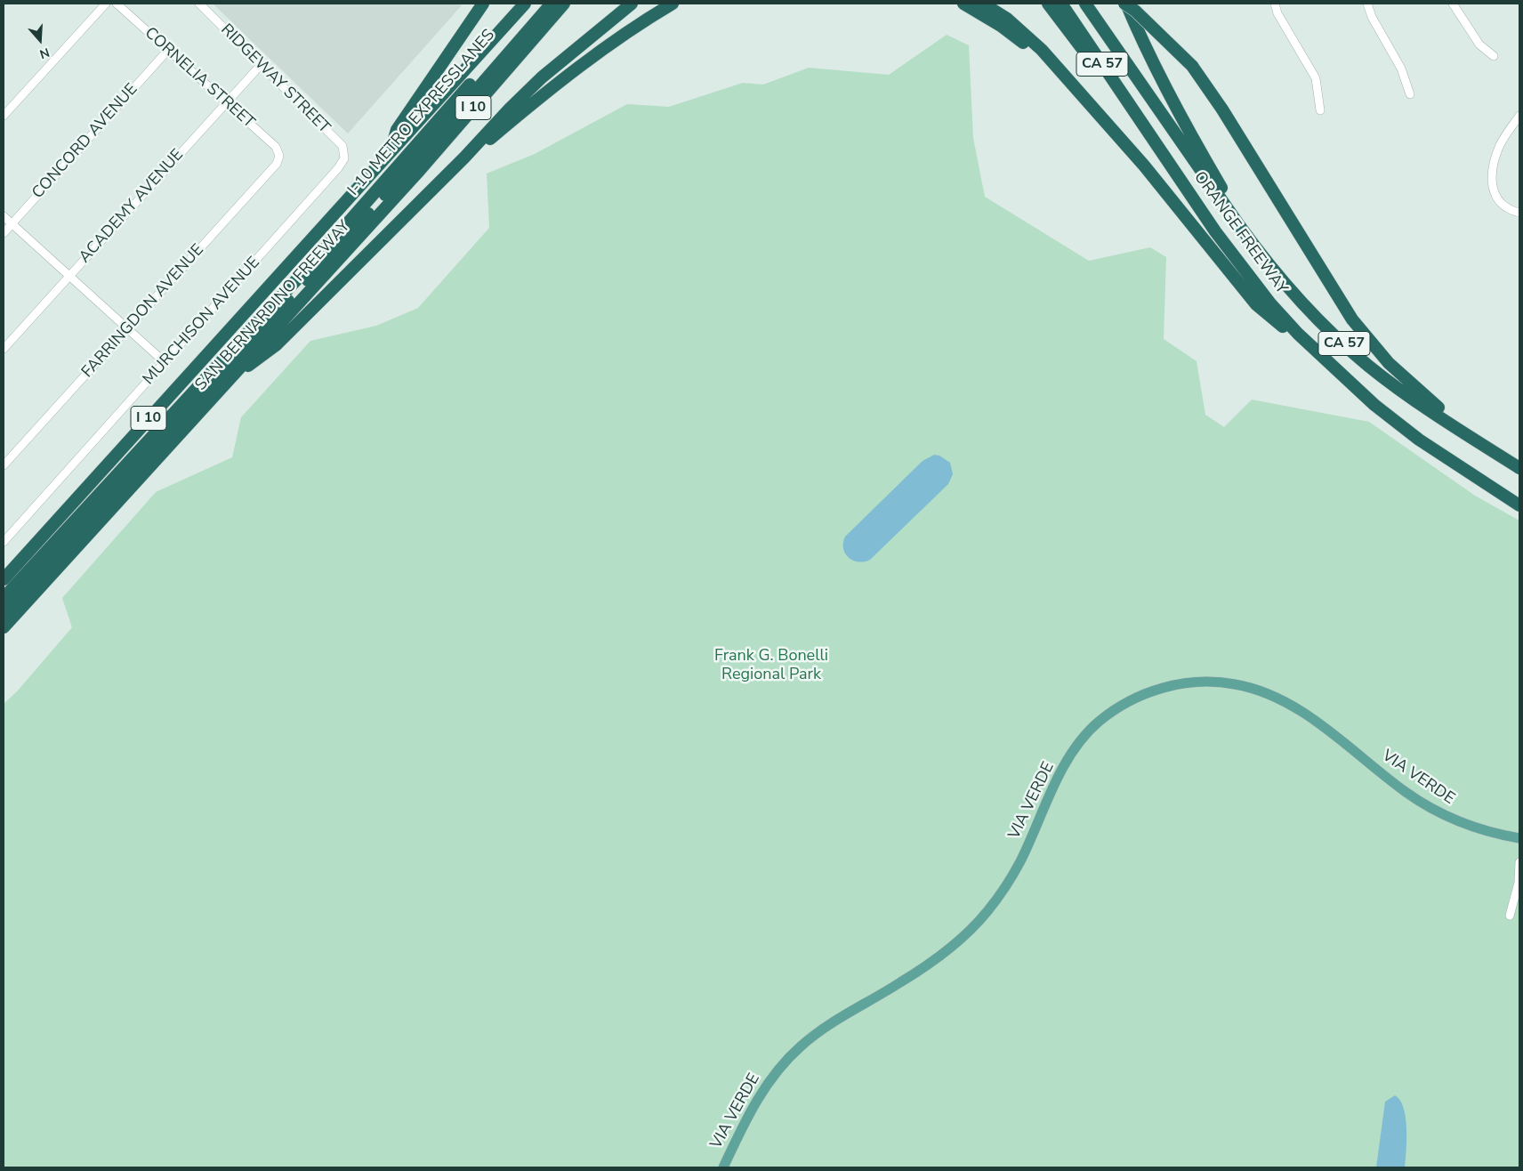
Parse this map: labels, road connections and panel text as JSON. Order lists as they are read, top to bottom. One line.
{"streets":{"highway":["CA 57","I 10","I-10 METRO EXPRESSLANES","ORANGE FREEWAY","SAN BERNARDINO FREEWAY"],"main road":["VIA VERDE"],"street":["CORNELIA STREET","RIDGEWAY STREET","CONCORD AVENUE","ACADEMY AVENUE","FARRINGDON AVENUE","MURCHISON AVENUE"]},"crossings":[["CORNELIA STREET","CONCORD AVENUE"],["CORNELIA STREET","ACADEMY AVENUE"],["CORNELIA STREET","FARRINGDON AVENUE"],["RIDGEWAY STREET","ACADEMY AVENUE"],["RIDGEWAY STREET","MURCHISON AVENUE"]],"parks":["Frank G. Bonelli Regional Park"],"north":"bottom"}
